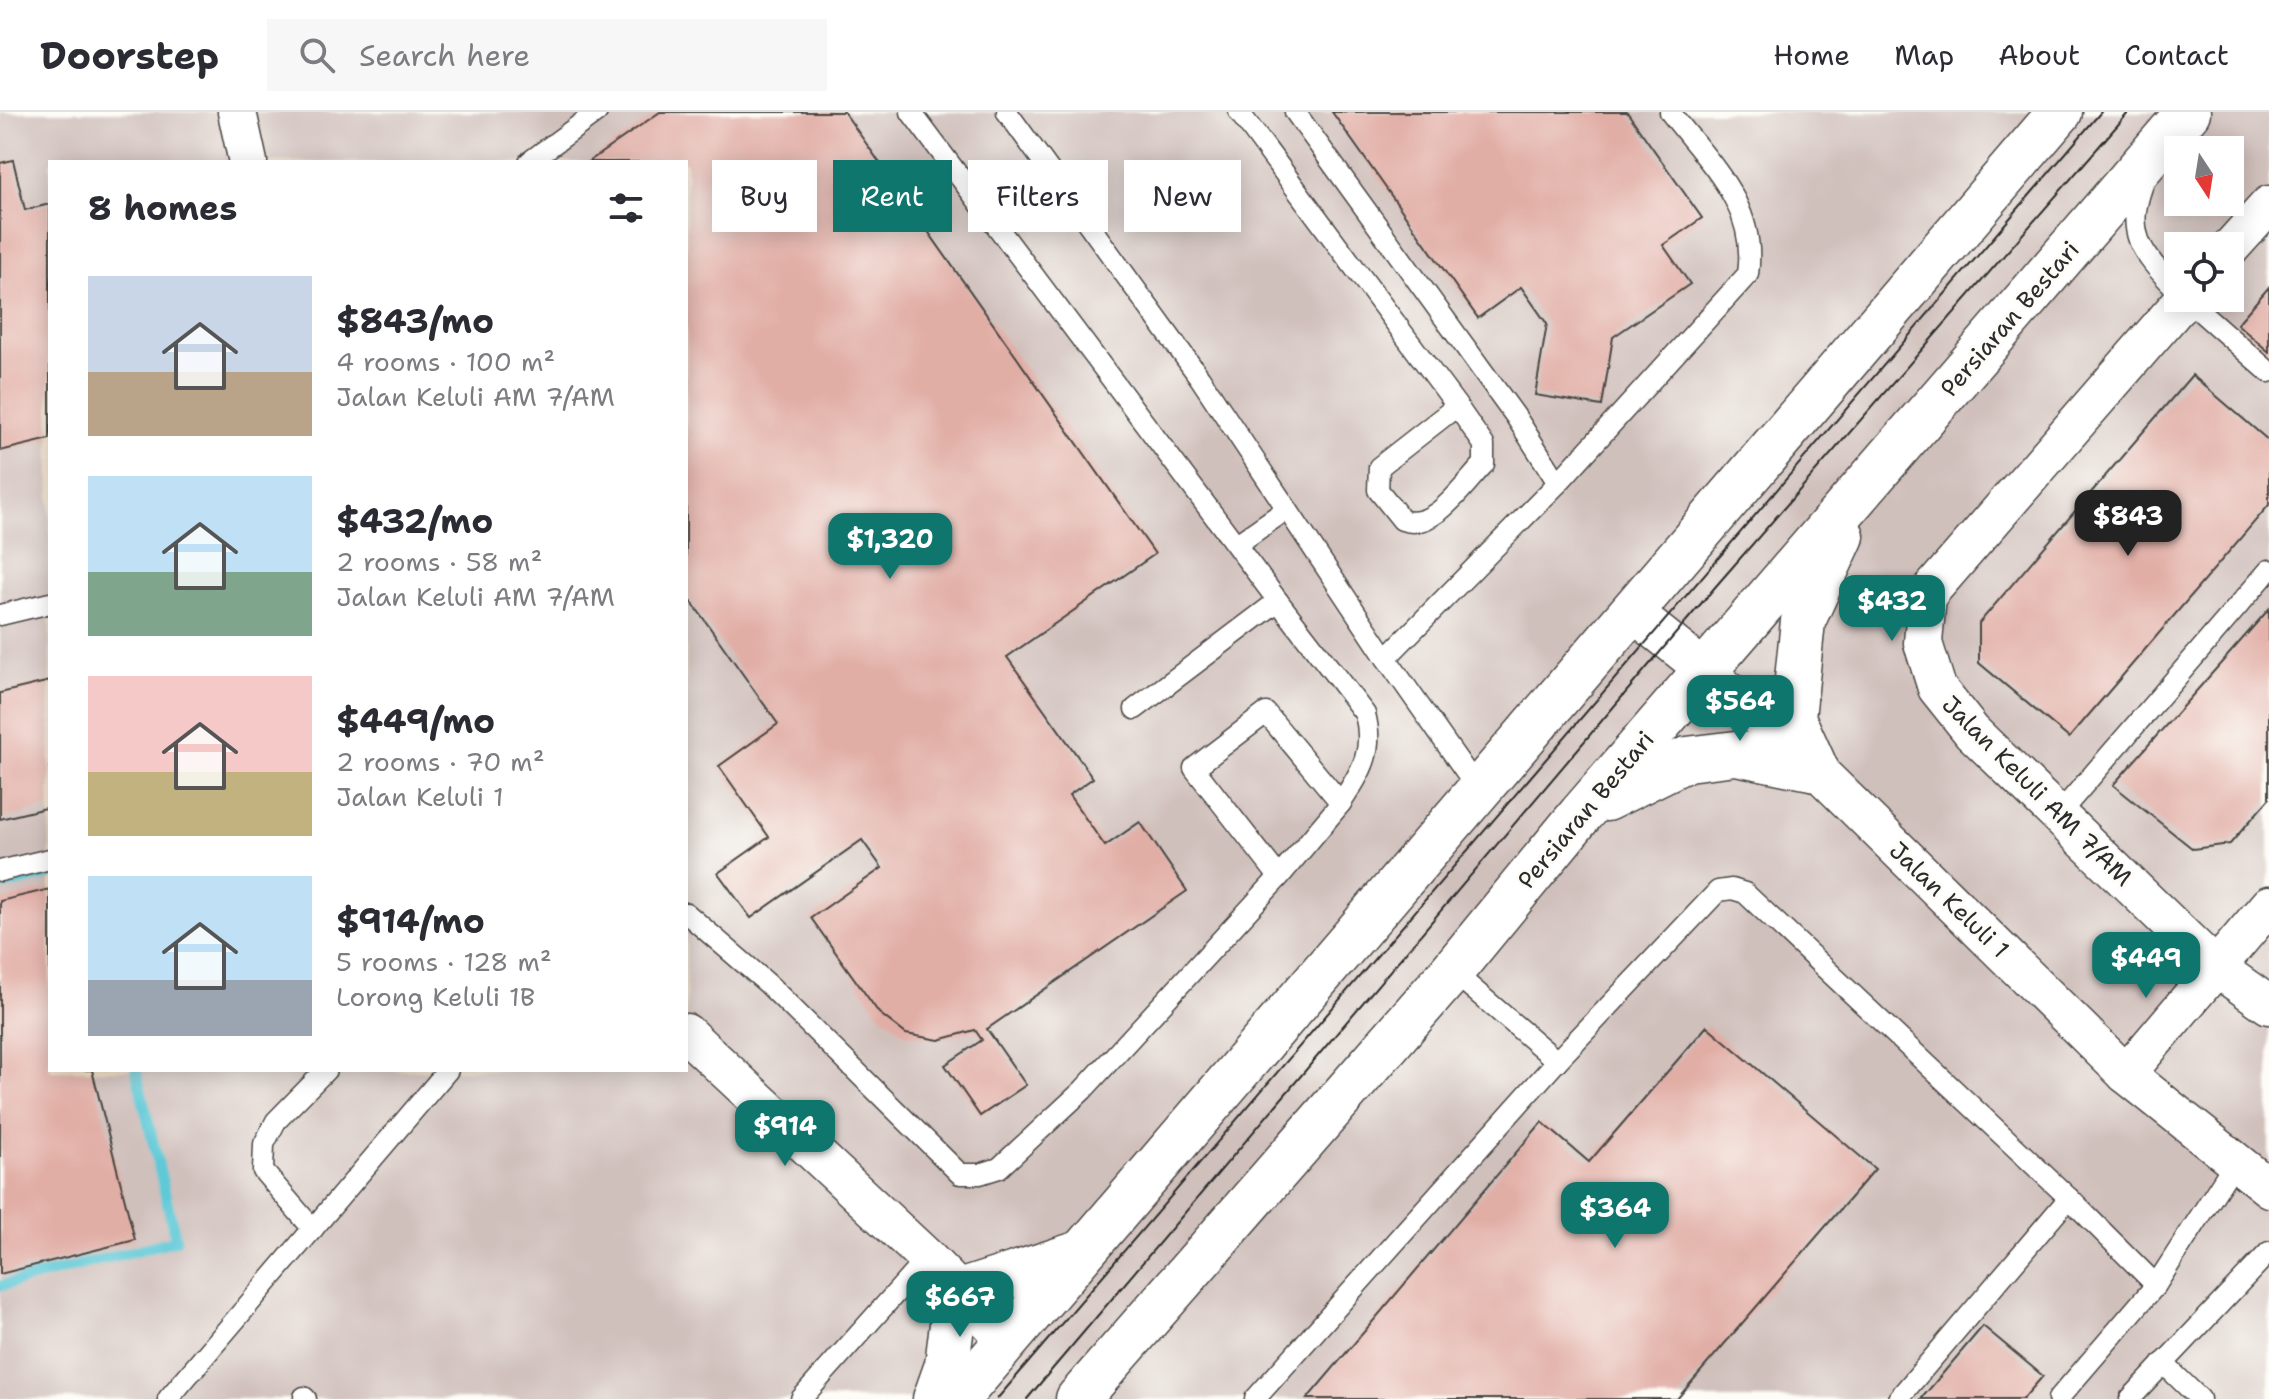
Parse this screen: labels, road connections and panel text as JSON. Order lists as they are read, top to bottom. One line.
{"streets":{"main road":["Persiaran Bestari"],"street":["Jalan Keluli AM 7/AM","Jalan Keluli 1"]},"crossings":[["Persiaran Bestari","Jalan Keluli 1"]],"north":"bottom","page":{"header":"Doorstep","search":"Search here","nav":["Home","Map","About","Contact"],"chip":["Buy","Rent","Filters","New"],"heading":"8 homes","list":[{"name":"$843/mo","note":"4 rooms · 100 m² · Jalan Keluli AM 7/AM"},{"name":"$432/mo","note":"2 rooms · 58 m² · Jalan Keluli AM 7/AM"},{"name":"$449/mo","note":"2 rooms · 70 m² · Jalan Keluli 1"},{"name":"$914/mo","note":"5 rooms · 128 m² · Lorong Keluli 1B"}],"price":["$843","$1,320","$432","$564","$449","$914","$364","$667"]}}
